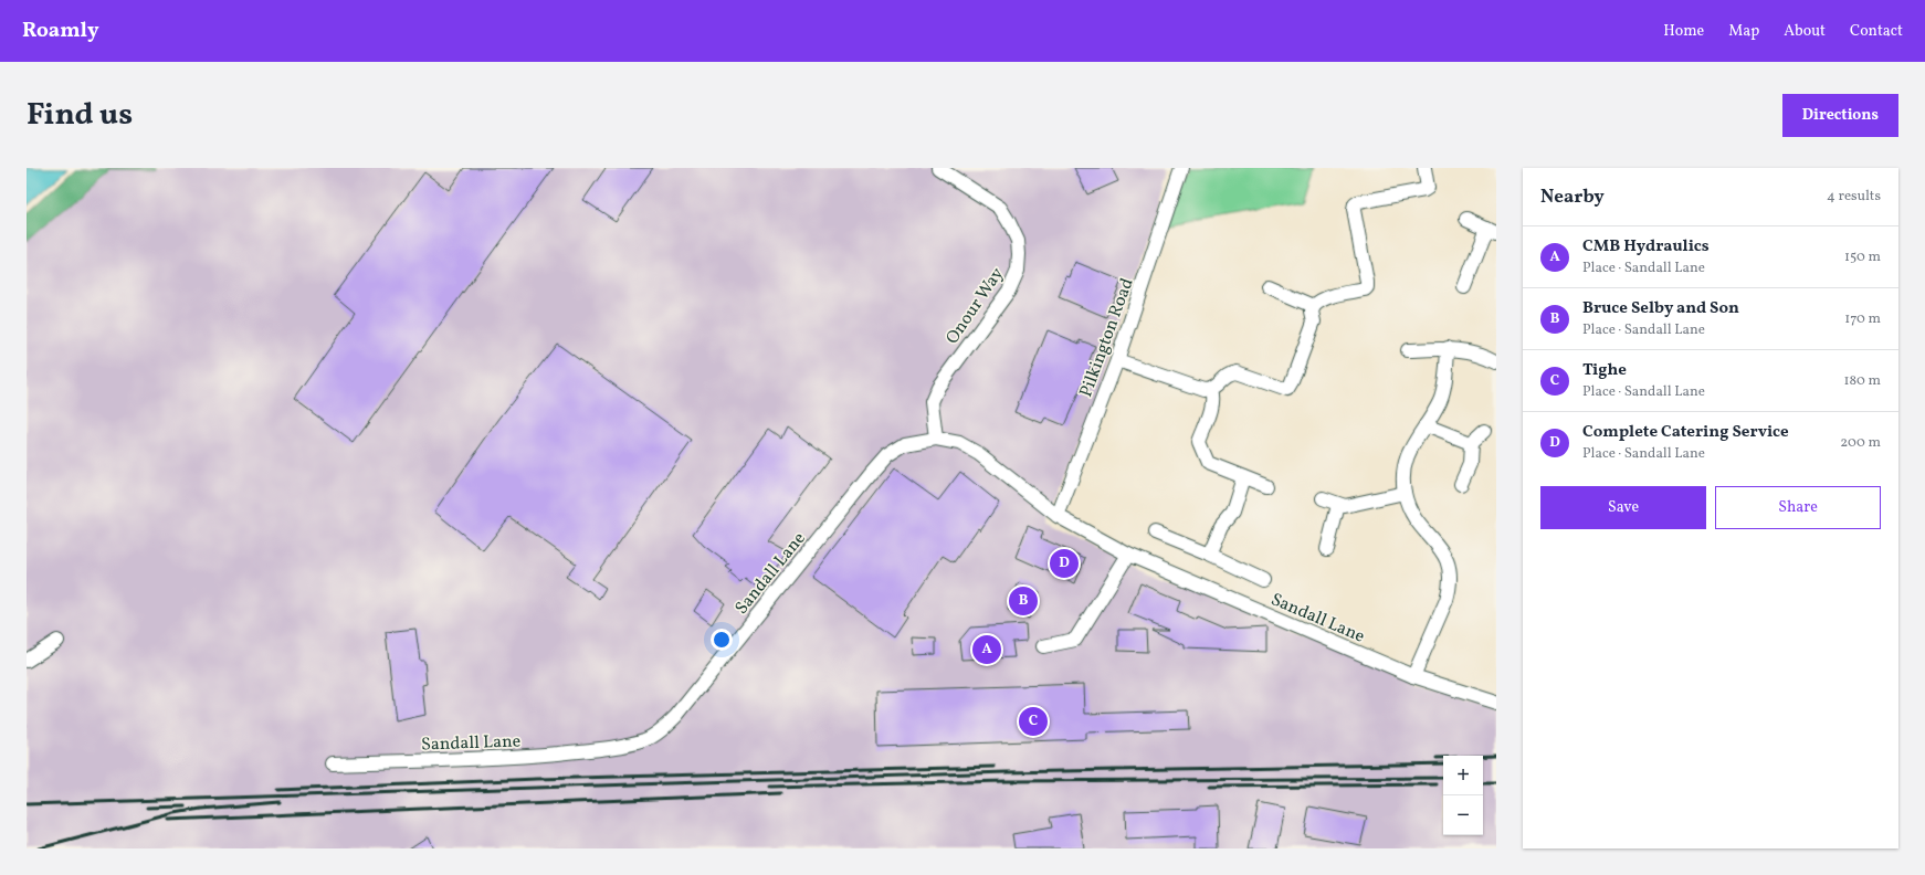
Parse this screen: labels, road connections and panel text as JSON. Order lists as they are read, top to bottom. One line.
{"streets":{"street":["Onour Way","Pilkington Road","Sandall Lane"]},"crossings":[["Onour Way","Sandall Lane"],["Pilkington Road","Sandall Lane"]],"page":{"header":"Roamly","nav":["Home","Map","About","Contact"],"title":"Find us","buttons":["Directions",["Save","Share"]],"heading":["Nearby","4 results"],"list":[{"mark":"A","name":"CMB Hydraulics","note":"Place · Sandall Lane","value":"150 m"},{"mark":"B","name":"Bruce Selby and Son","note":"Place · Sandall Lane","value":"170 m"},{"mark":"C","name":"Tighe","note":"Place · Sandall Lane","value":"180 m"},{"mark":"D","name":"Complete Catering Service","note":"Place · Sandall Lane","value":"200 m"}],"pins":["D","B","A","C"],"map_buttons":["+","−"]}}
